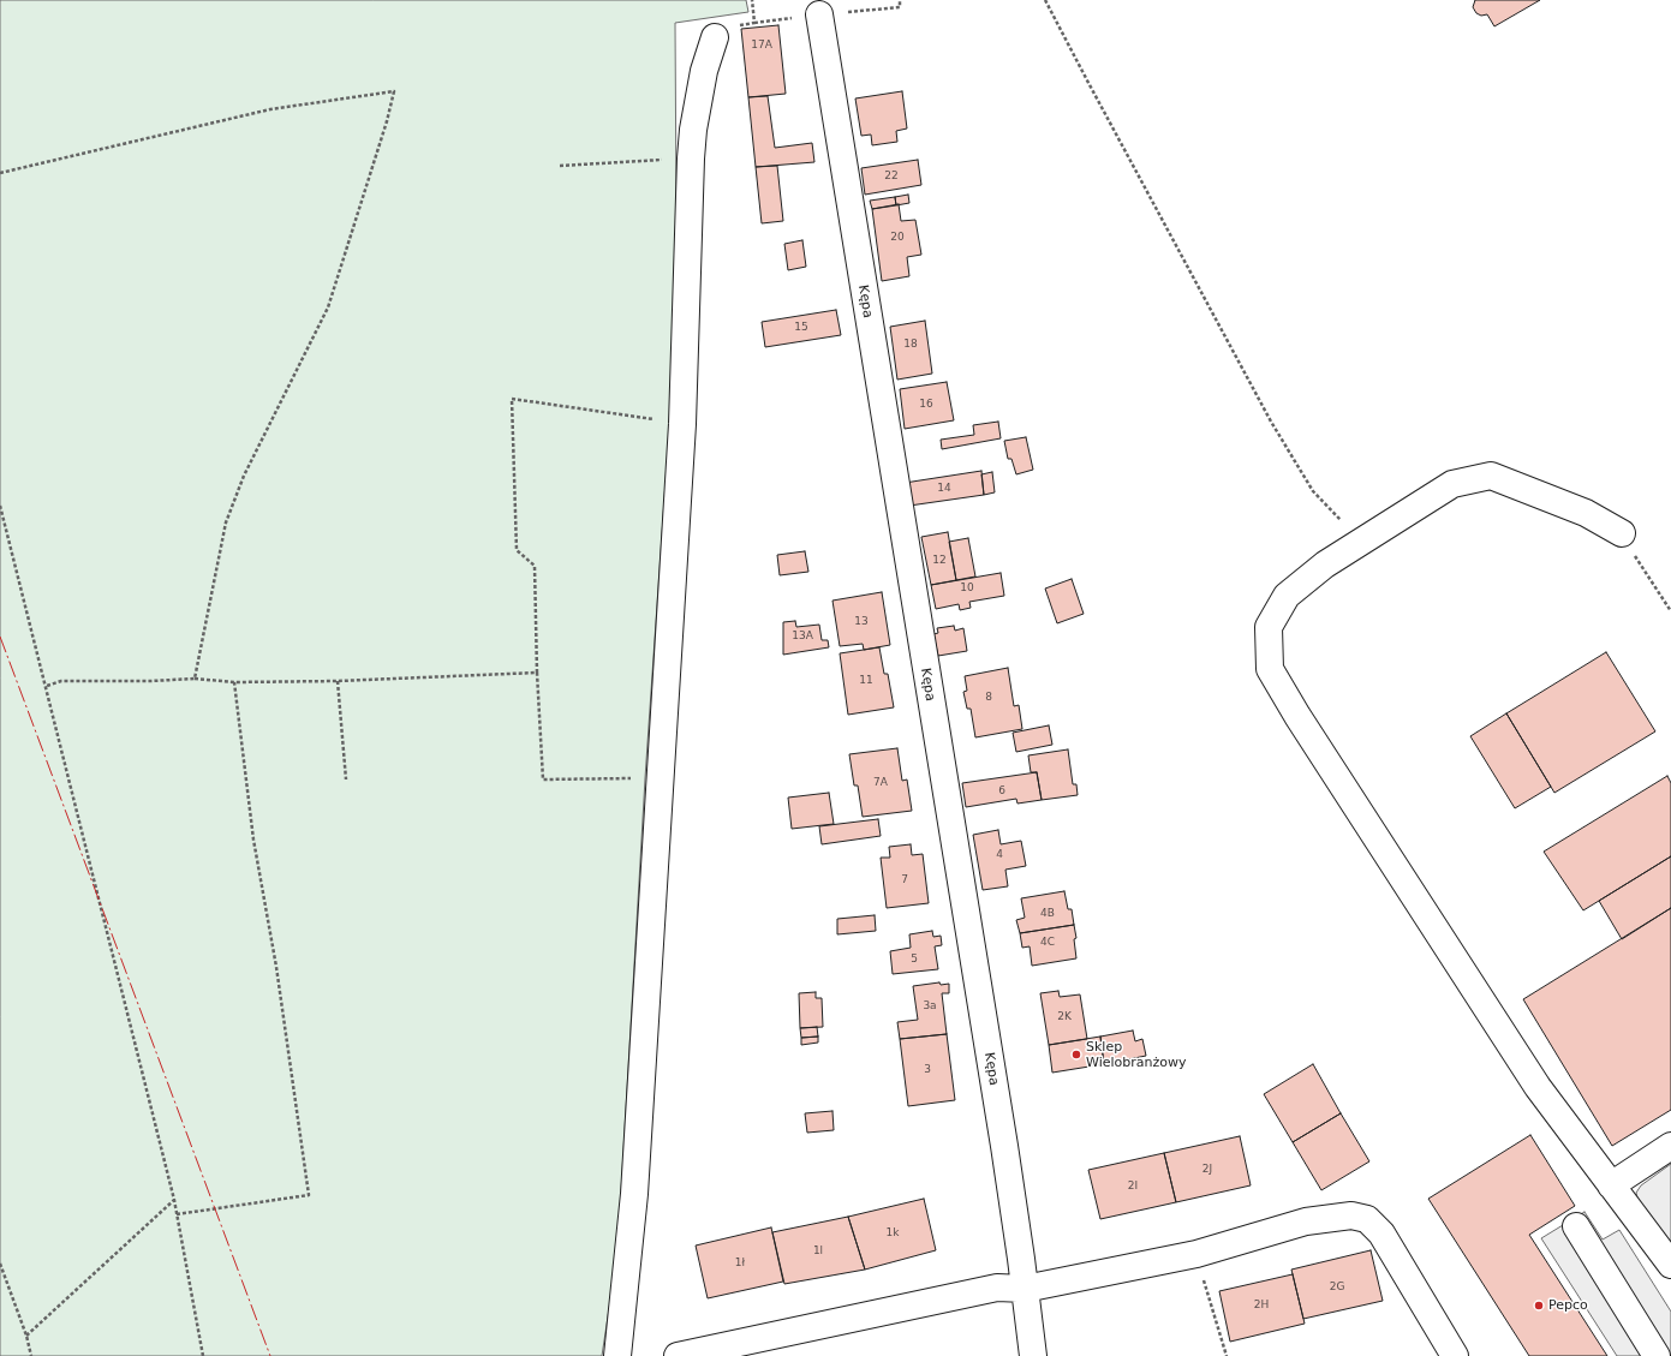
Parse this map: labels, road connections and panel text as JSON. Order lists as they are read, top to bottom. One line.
{"streets":{"street":["Kępa"]},"places":["Sklep Wielobranżowy","Pepco"],"house_numbers":["17A","22","20","15","18","16","14","12","10","13","13A","11","8","7A","6","4","7","4B","4C","5","3a","2K","3","2J","2I","1k","1l","1ł","2G","2H"]}
